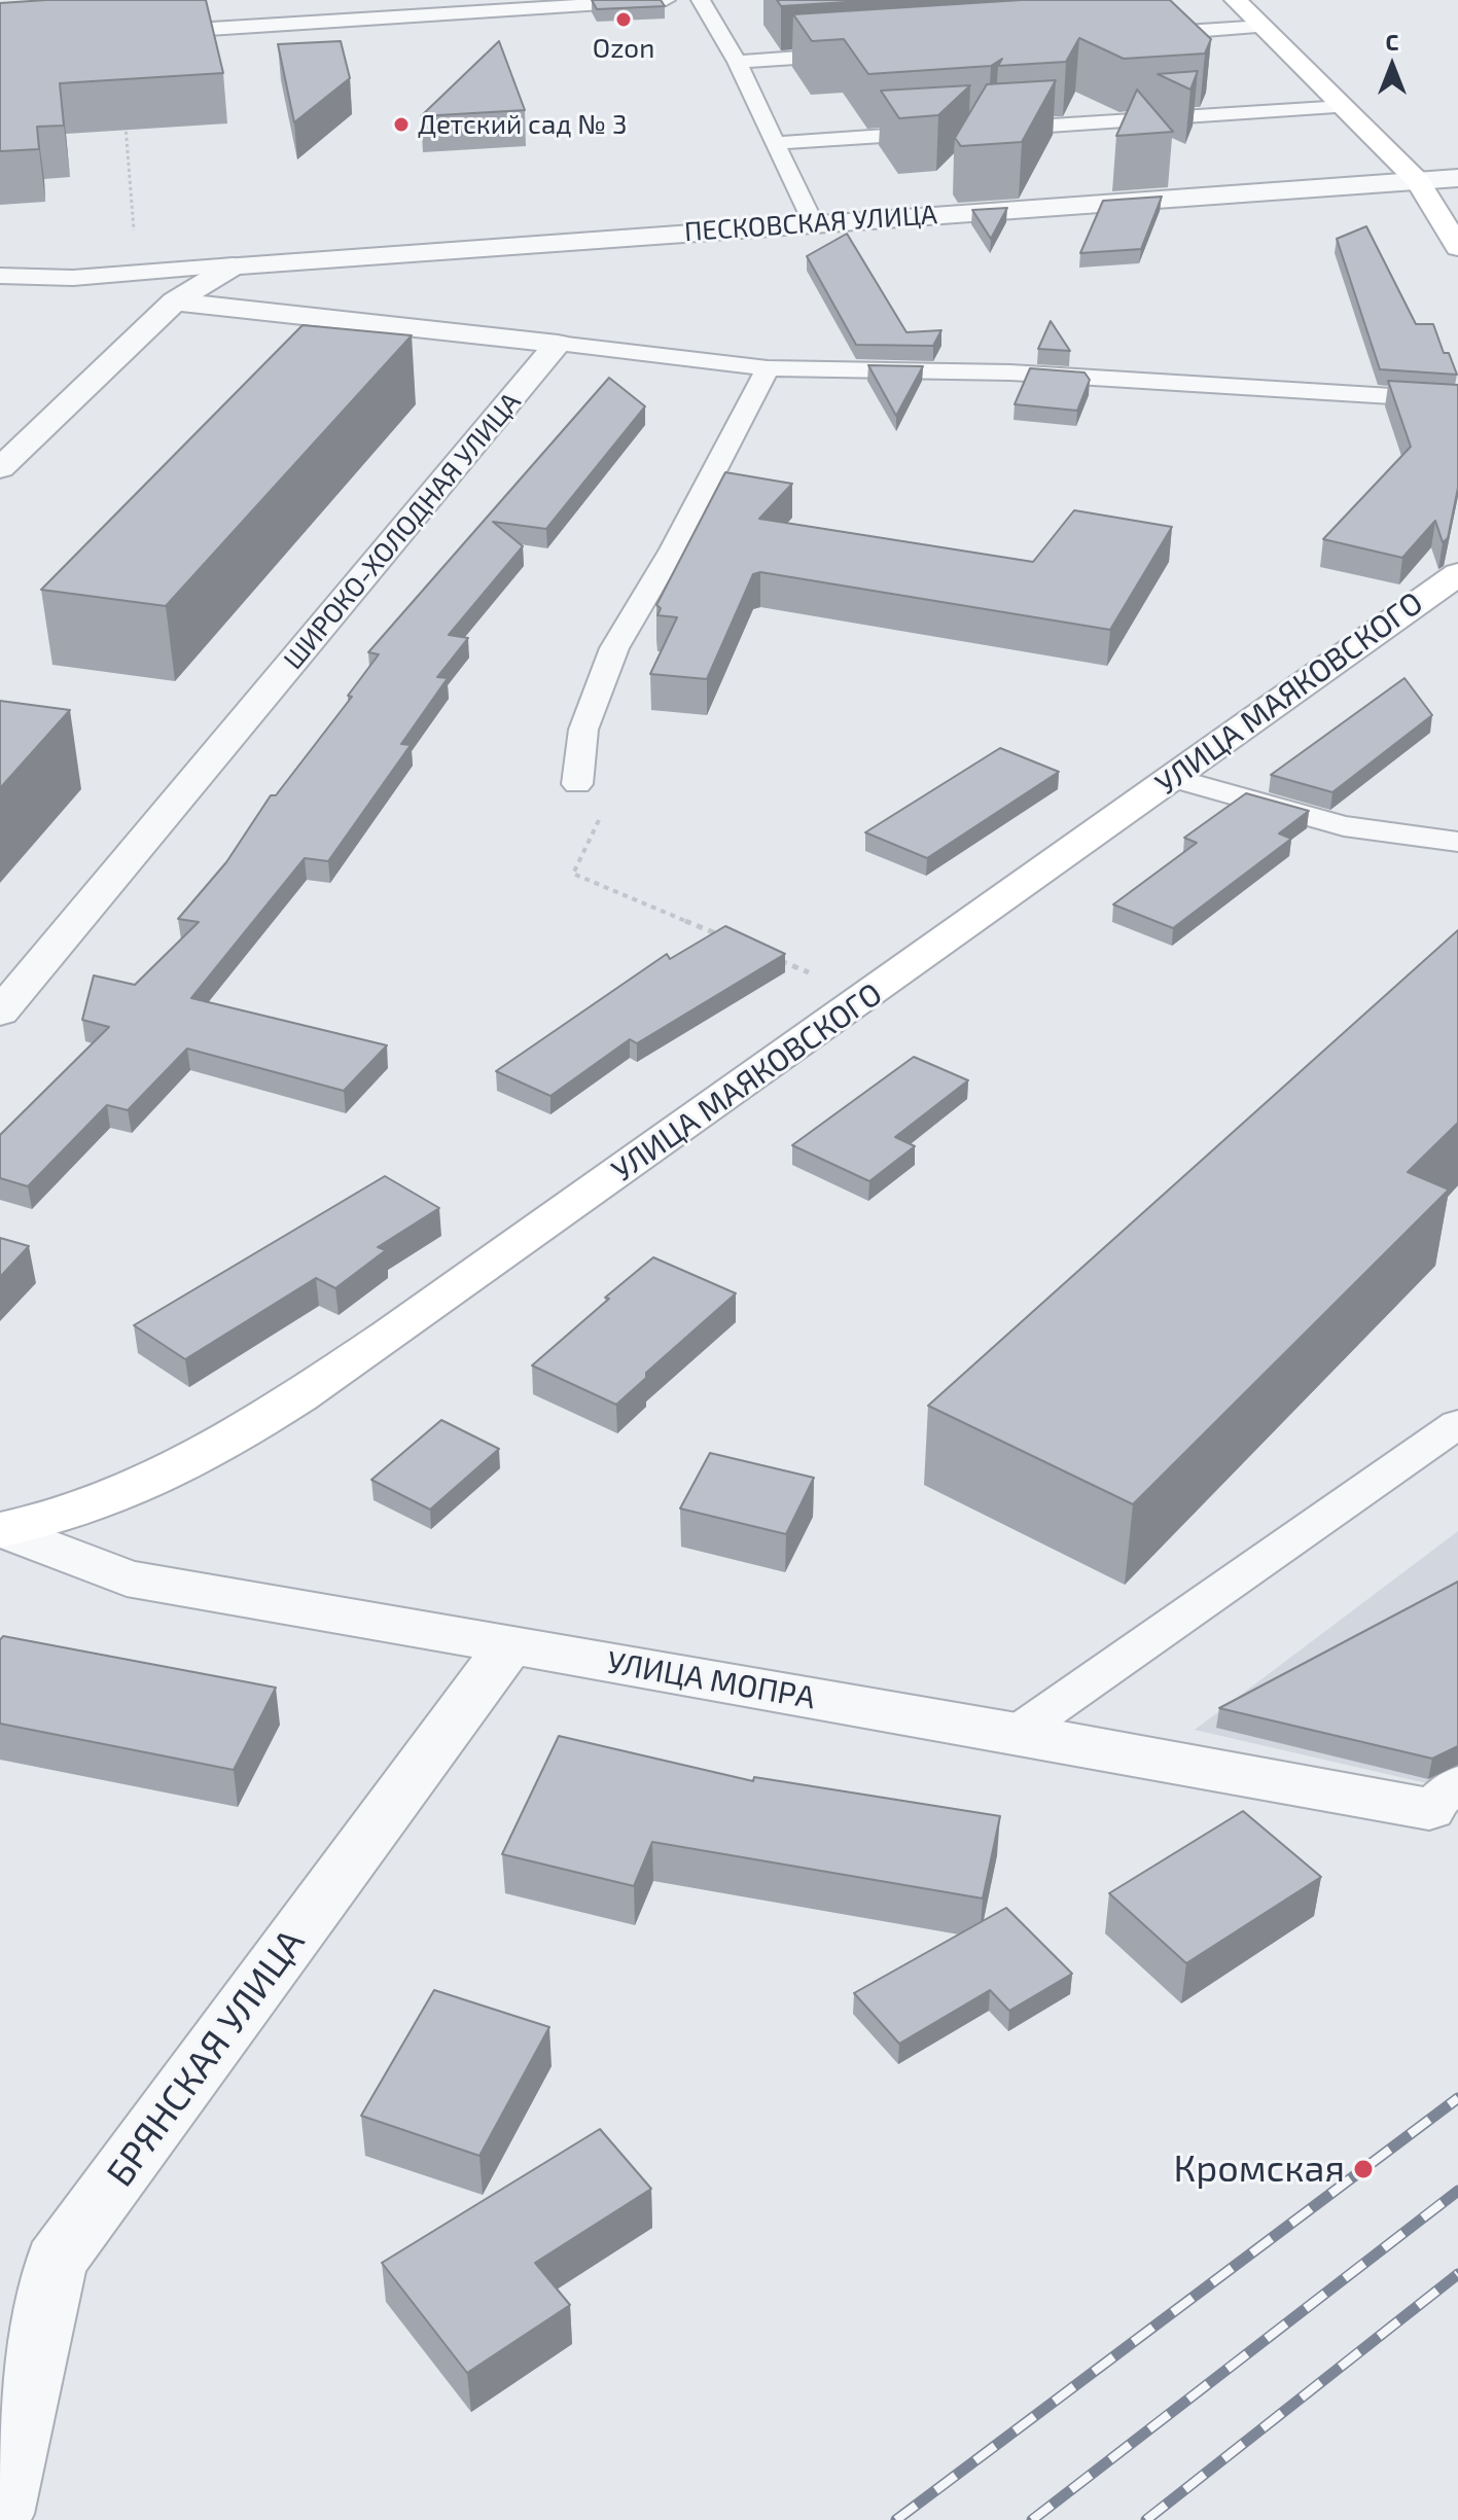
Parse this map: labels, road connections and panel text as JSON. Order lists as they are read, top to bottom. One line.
{"streets":{"street":["ПЕСКОВСКАЯ УЛИЦА","ШИРОКО-ХОЛОДНАЯ УЛИЦА","УЛИЦА МАЯКОВСКОГО","УЛИЦА МОПРА","БРЯНСКАЯ УЛИЦА"]},"crossings":[["УЛИЦА МАЯКОВСКОГО","УЛИЦА МОПРА"],["УЛИЦА МОПРА","БРЯНСКАЯ УЛИЦА"]],"places":["Ozon","Детский сад № 3","Кромская"],"north":"top"}
